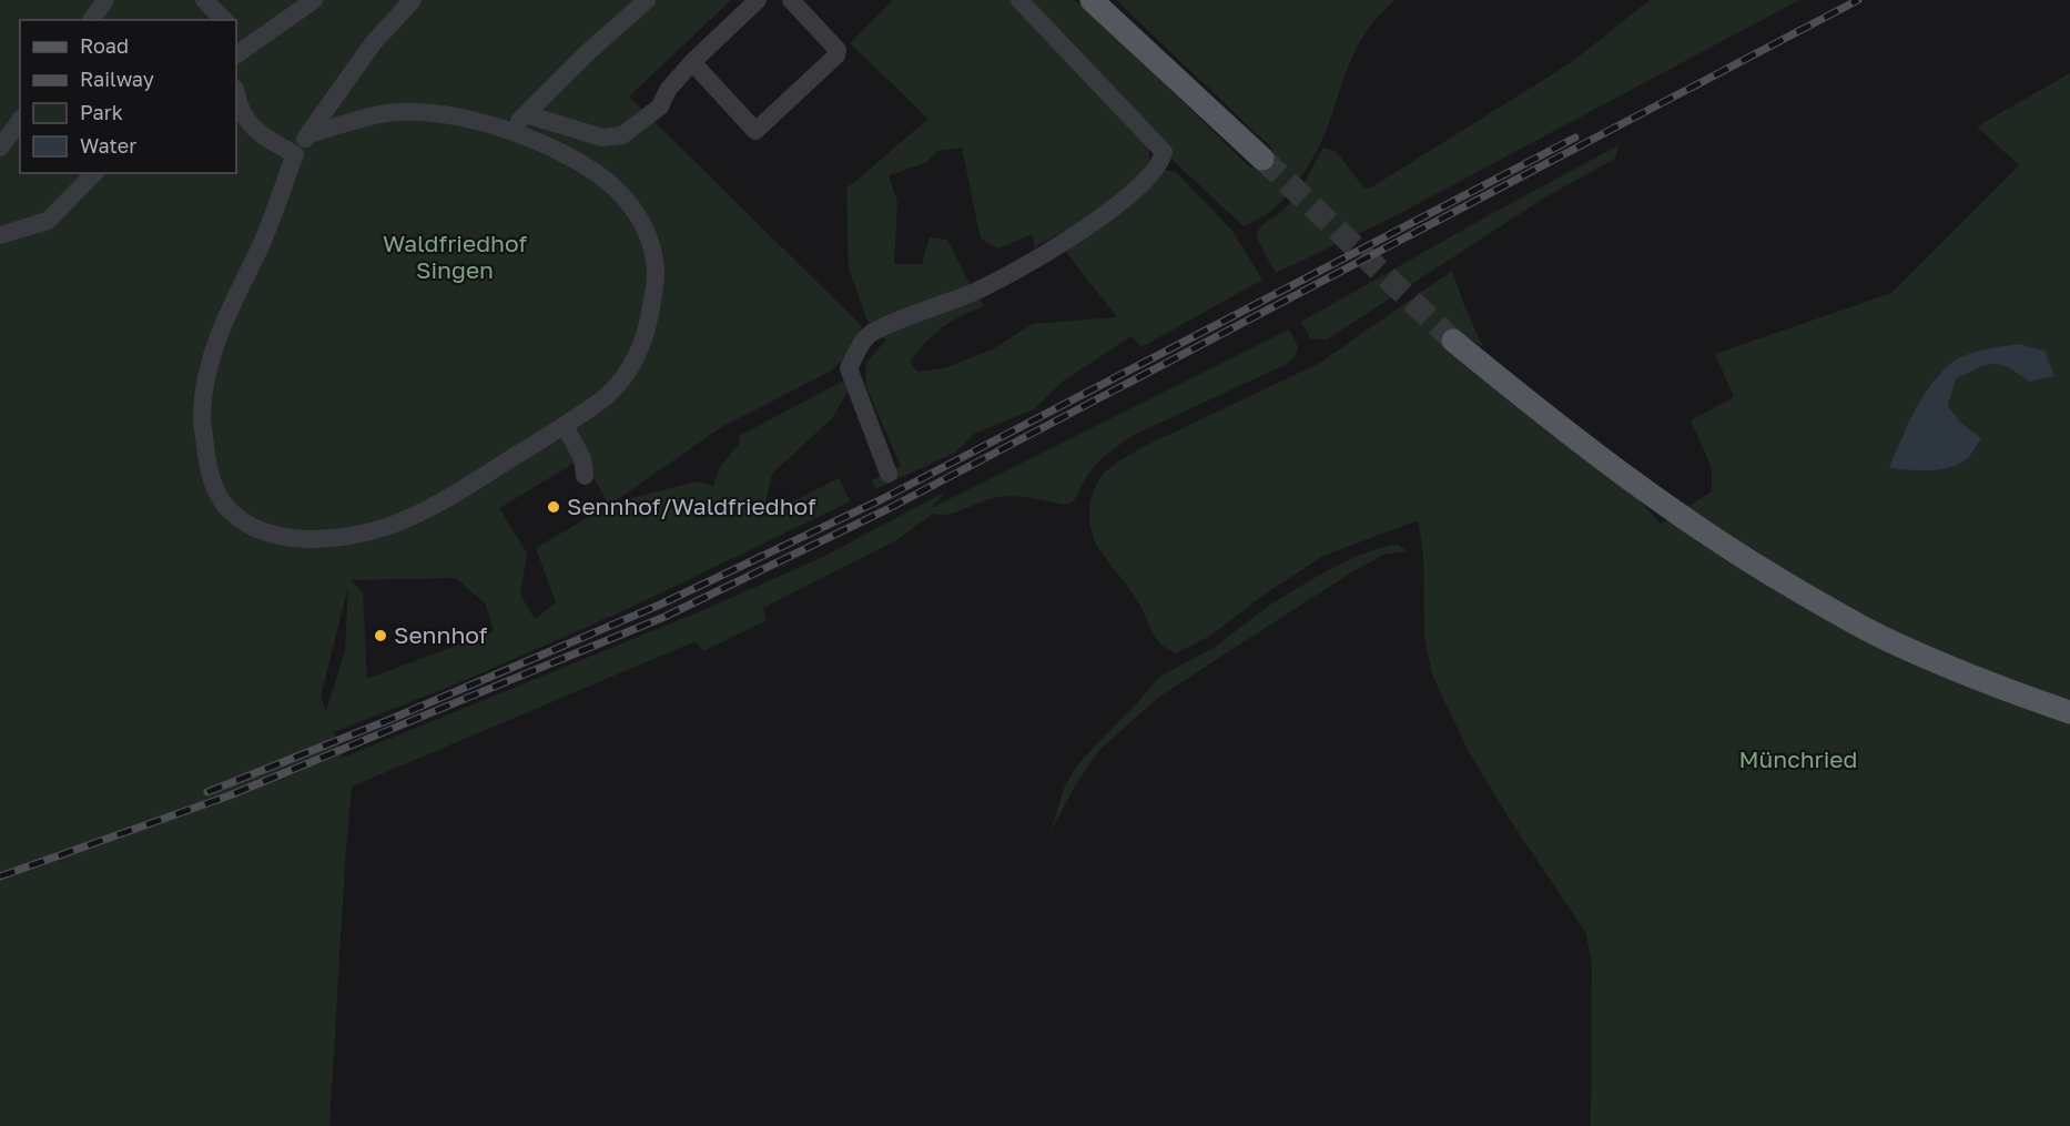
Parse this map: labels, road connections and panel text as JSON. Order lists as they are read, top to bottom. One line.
{"parks":["Waldfriedhof Singen","Münchried"],"places":["Sennhof/Waldfriedhof","Sennhof"],"legend":["Road","Railway","Park","Water"]}
